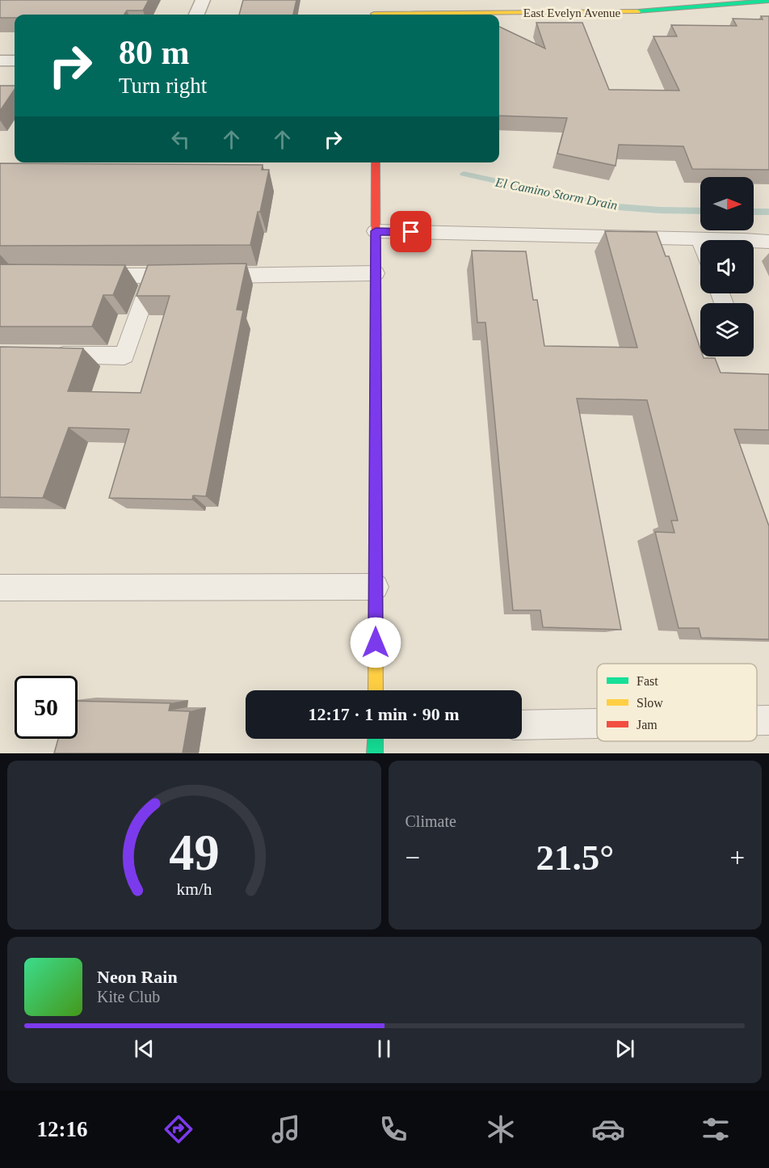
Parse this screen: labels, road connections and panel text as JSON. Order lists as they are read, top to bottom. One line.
{"streets":{"main road":["East Evelyn Avenue"]},"water":["El Camino Storm Drain"],"legend":["Fast","Slow","Jam"],"north":"right","page":{"turn":["80 m","Turn right"],"limit":"50","trip":"12:17 · 1 min · 90 m","tile":"Climate","heat":["−","21.5°","+"],"song":["Neon Rain","Kite Club"],"tabs":"12:16","gauge":["49","km/h"]}}
